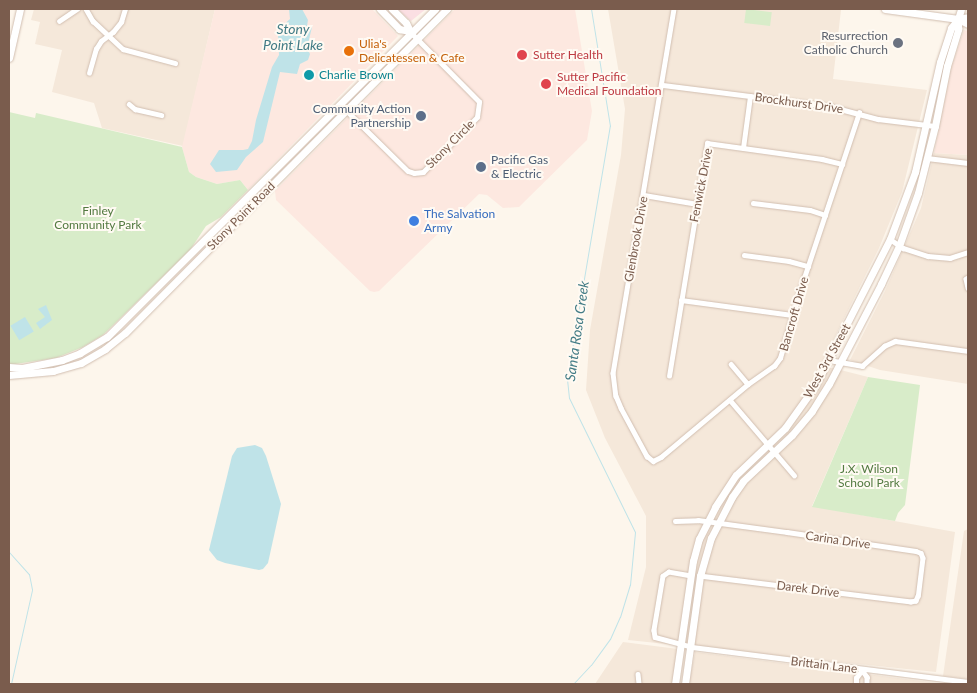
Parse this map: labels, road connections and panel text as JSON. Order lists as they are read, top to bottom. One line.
{"streets":{"main road":["Stony Point Road","West 3rd Street"],"street":["Brockhurst Drive","Stony Circle","Fenwick Drive","Glenbrook Drive","Bancroft Drive","Carina Drive","Darek Drive","Brittain Lane"]},"crossings":[["Brockhurst Drive","Glenbrook Drive"],["Brockhurst Drive","Bancroft Drive"],["Brockhurst Drive","West 3rd Street"],["Stony Circle","Stony Point Road"],["Fenwick Drive","Bancroft Drive"],["Glenbrook Drive","Bancroft Drive"],["West 3rd Street","Carina Drive"],["West 3rd Street","Darek Drive"],["West 3rd Street","Brittain Lane"],["Carina Drive","Darek Drive"]],"water":["Stony Point Lake","Santa Rosa Creek"],"parks":["Finley Community Park","J.X. Wilson School Park"],"places":["Resurrection Catholic Church","Ulia's Delicatessen & Cafe","Sutter Health","Charlie Brown","Sutter Pacific Medical Foundation","Community Action Partnership","Pacific Gas & Electric","The Salvation Army"]}
